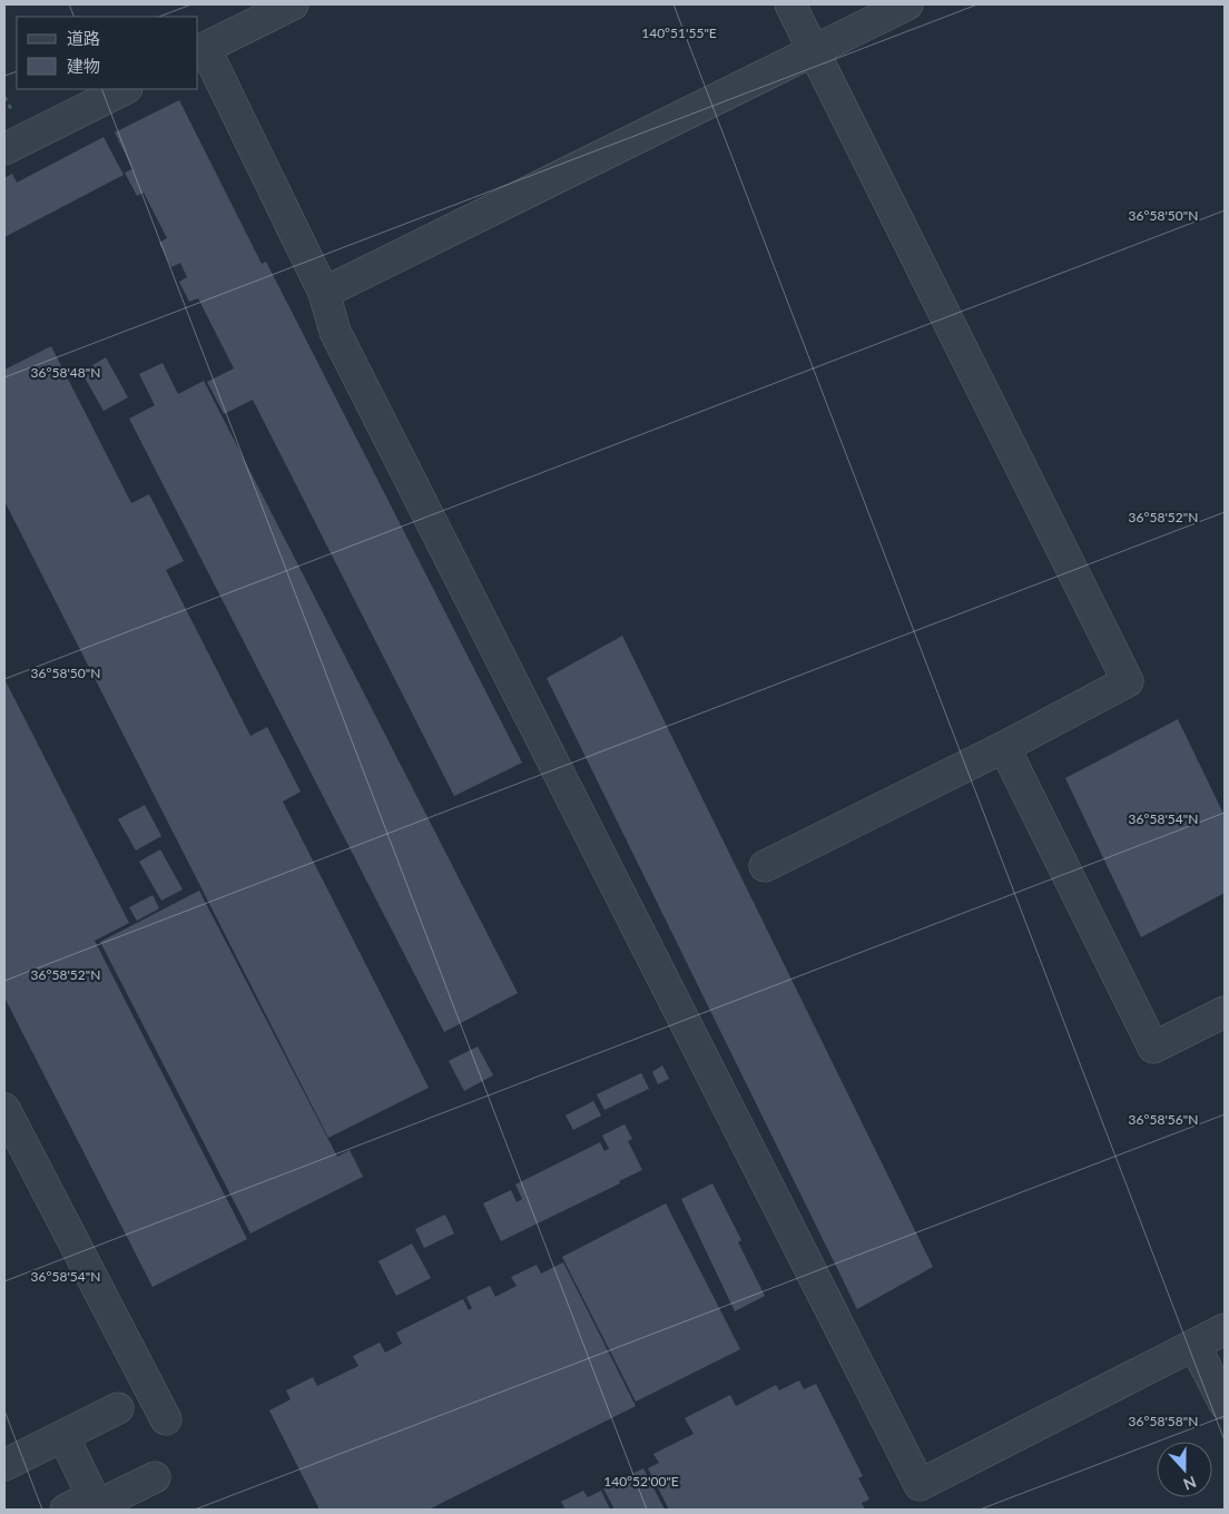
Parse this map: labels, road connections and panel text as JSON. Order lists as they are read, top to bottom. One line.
{"legend":["道路","建物"],"north":"bottom","coordinates":["140°51'55\"E","36°58'50\"N","36°58'48\"N","36°58'52\"N","36°58'54\"N","36°58'56\"N","36°58'58\"N","140°52'00\"E"]}
